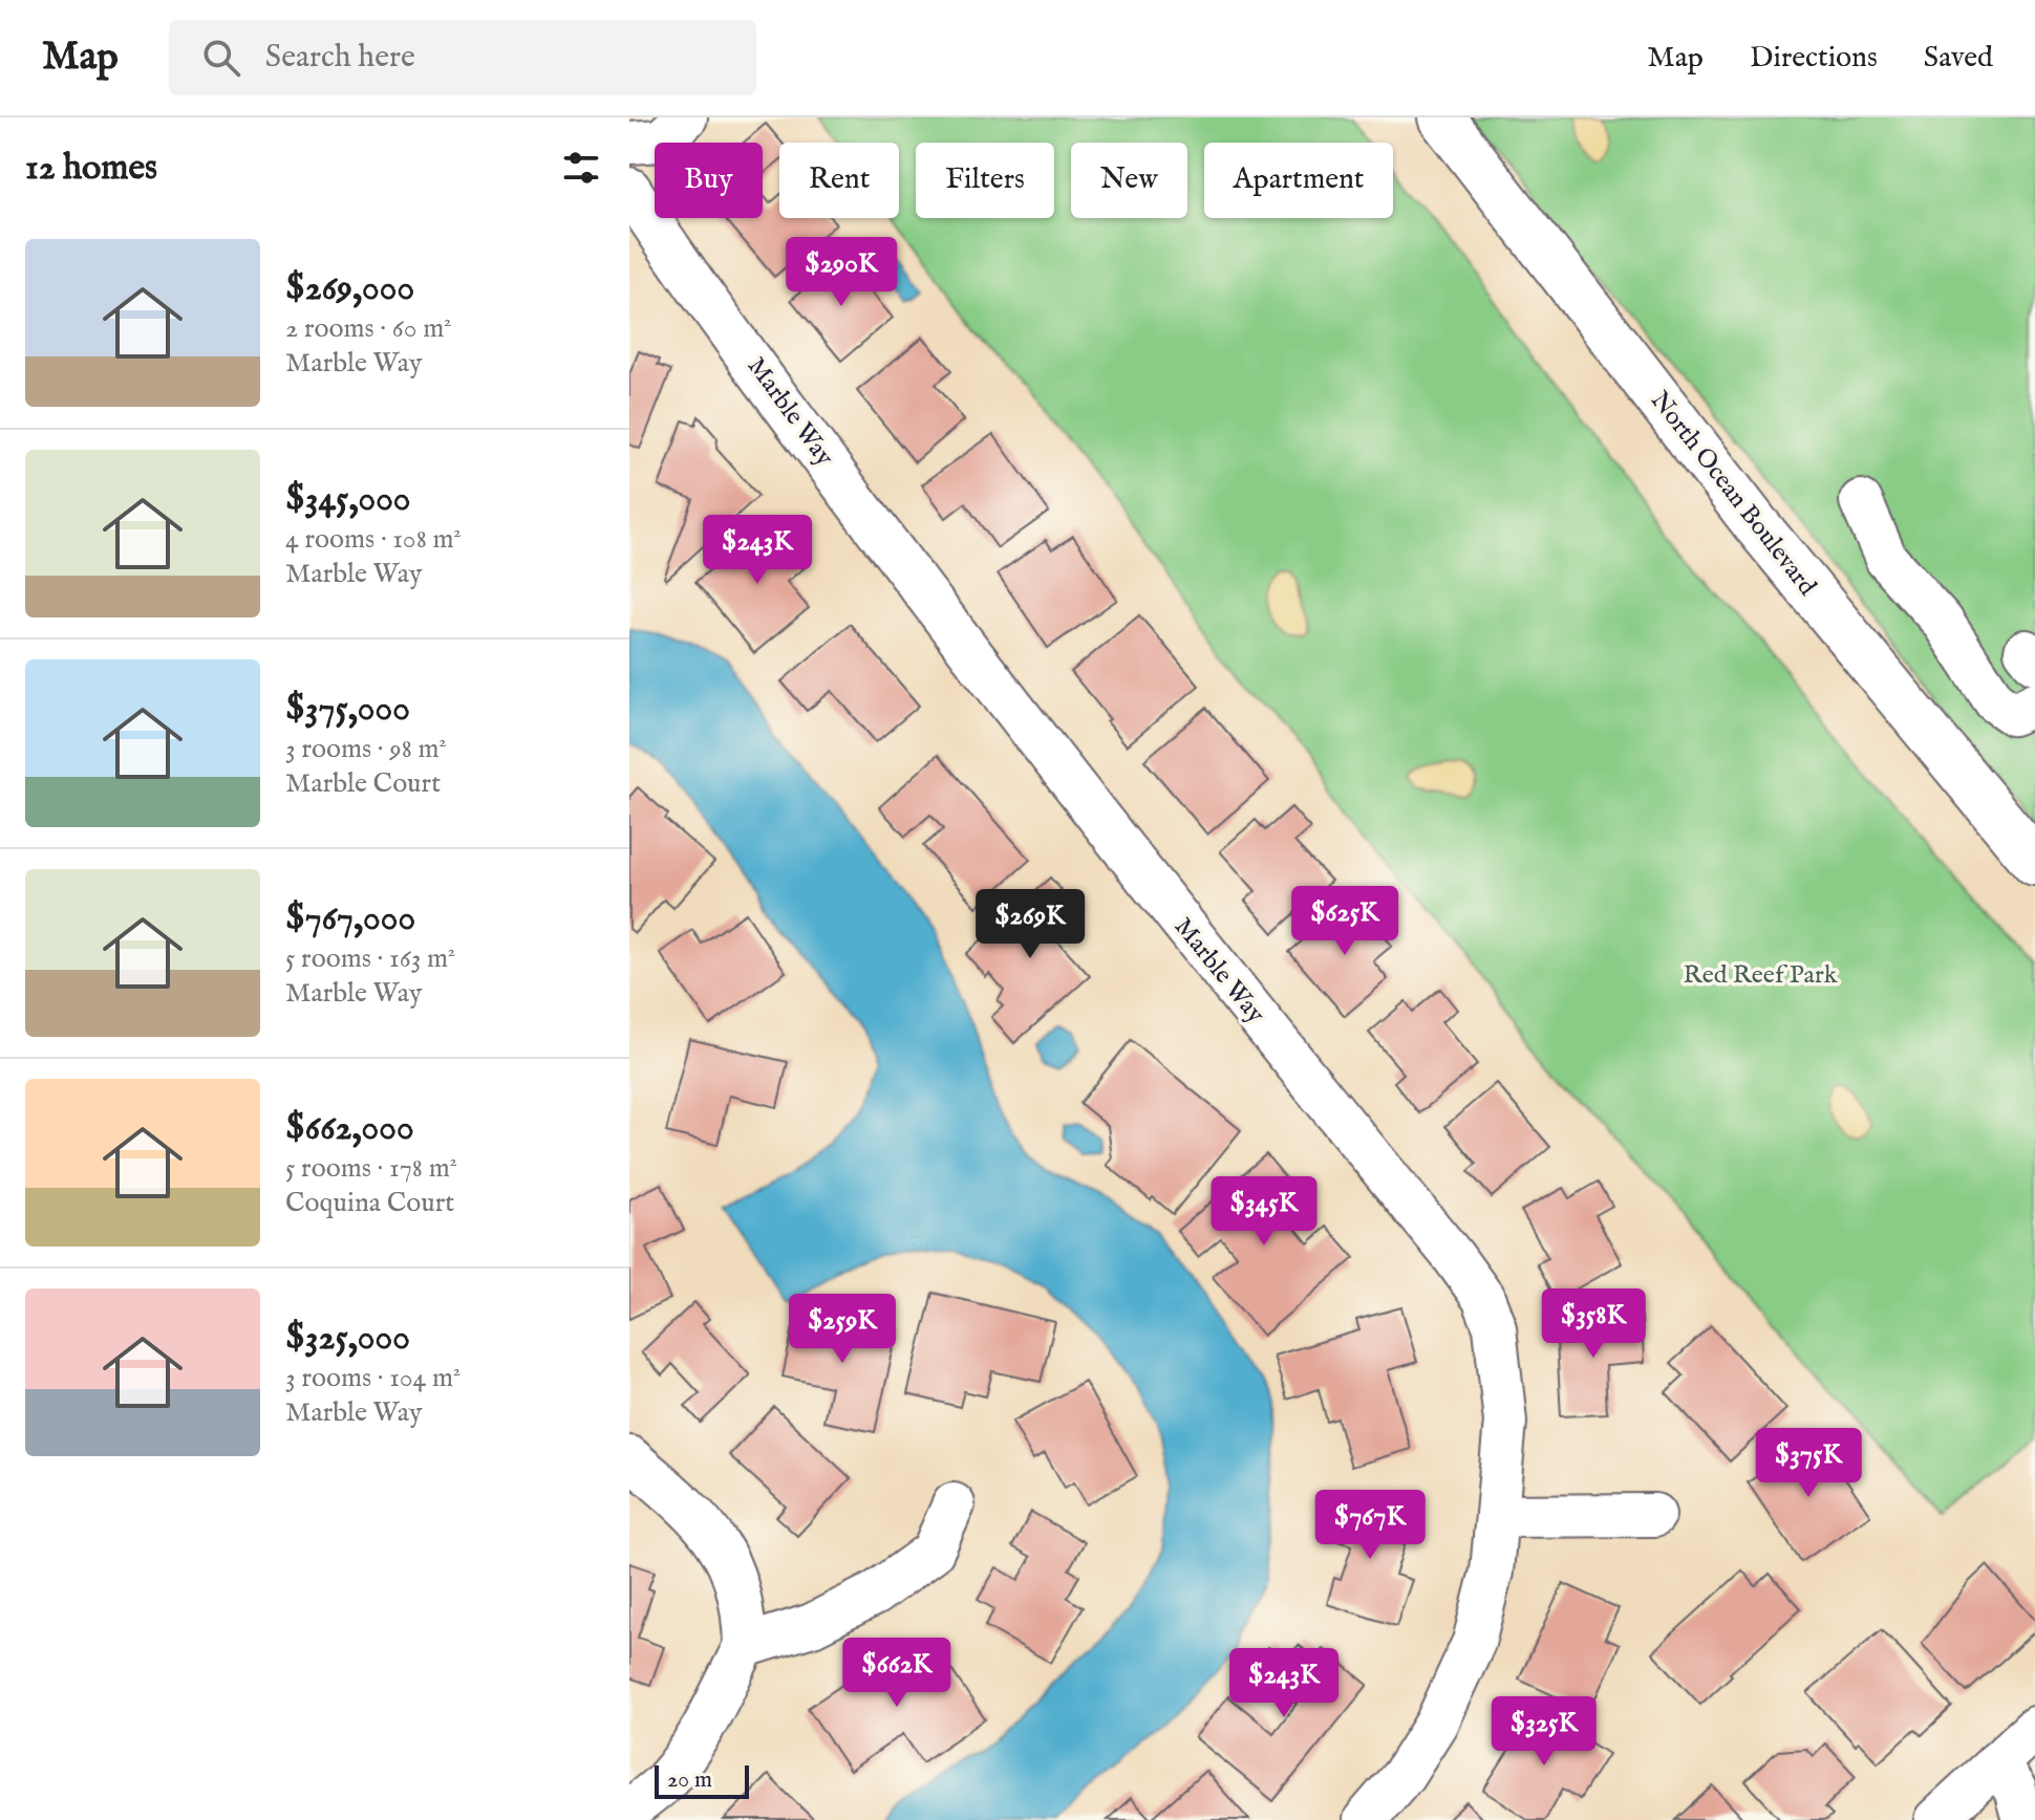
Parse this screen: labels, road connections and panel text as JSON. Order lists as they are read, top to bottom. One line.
{"streets":{"main road":["North Ocean Boulevard"],"street":["Marble Way"]},"parks":["Red Reef Park"],"scale_bar":"20 m","page":{"header":"Map","search":"Search here","nav":["Map","Directions","Saved"],"heading":"12 homes","chip":["Buy","Rent","Filters","New","Apartment"],"list":[{"name":"$269,000","note":"2 rooms · 60 m² · Marble Way"},{"name":"$345,000","note":"4 rooms · 108 m² · Marble Way"},{"name":"$375,000","note":"3 rooms · 98 m² · Marble Court"},{"name":"$767,000","note":"5 rooms · 163 m² · Marble Way"},{"name":"$662,000","note":"5 rooms · 178 m² · Coquina Court"},{"name":"$325,000","note":"3 rooms · 104 m² · Marble Way"}],"price":["$290K","$243K","$625K","$269K","$345K","$358K","$259K","$375K","$767K","$662K","$243K","$325K"],"scale":"20 m"}}
